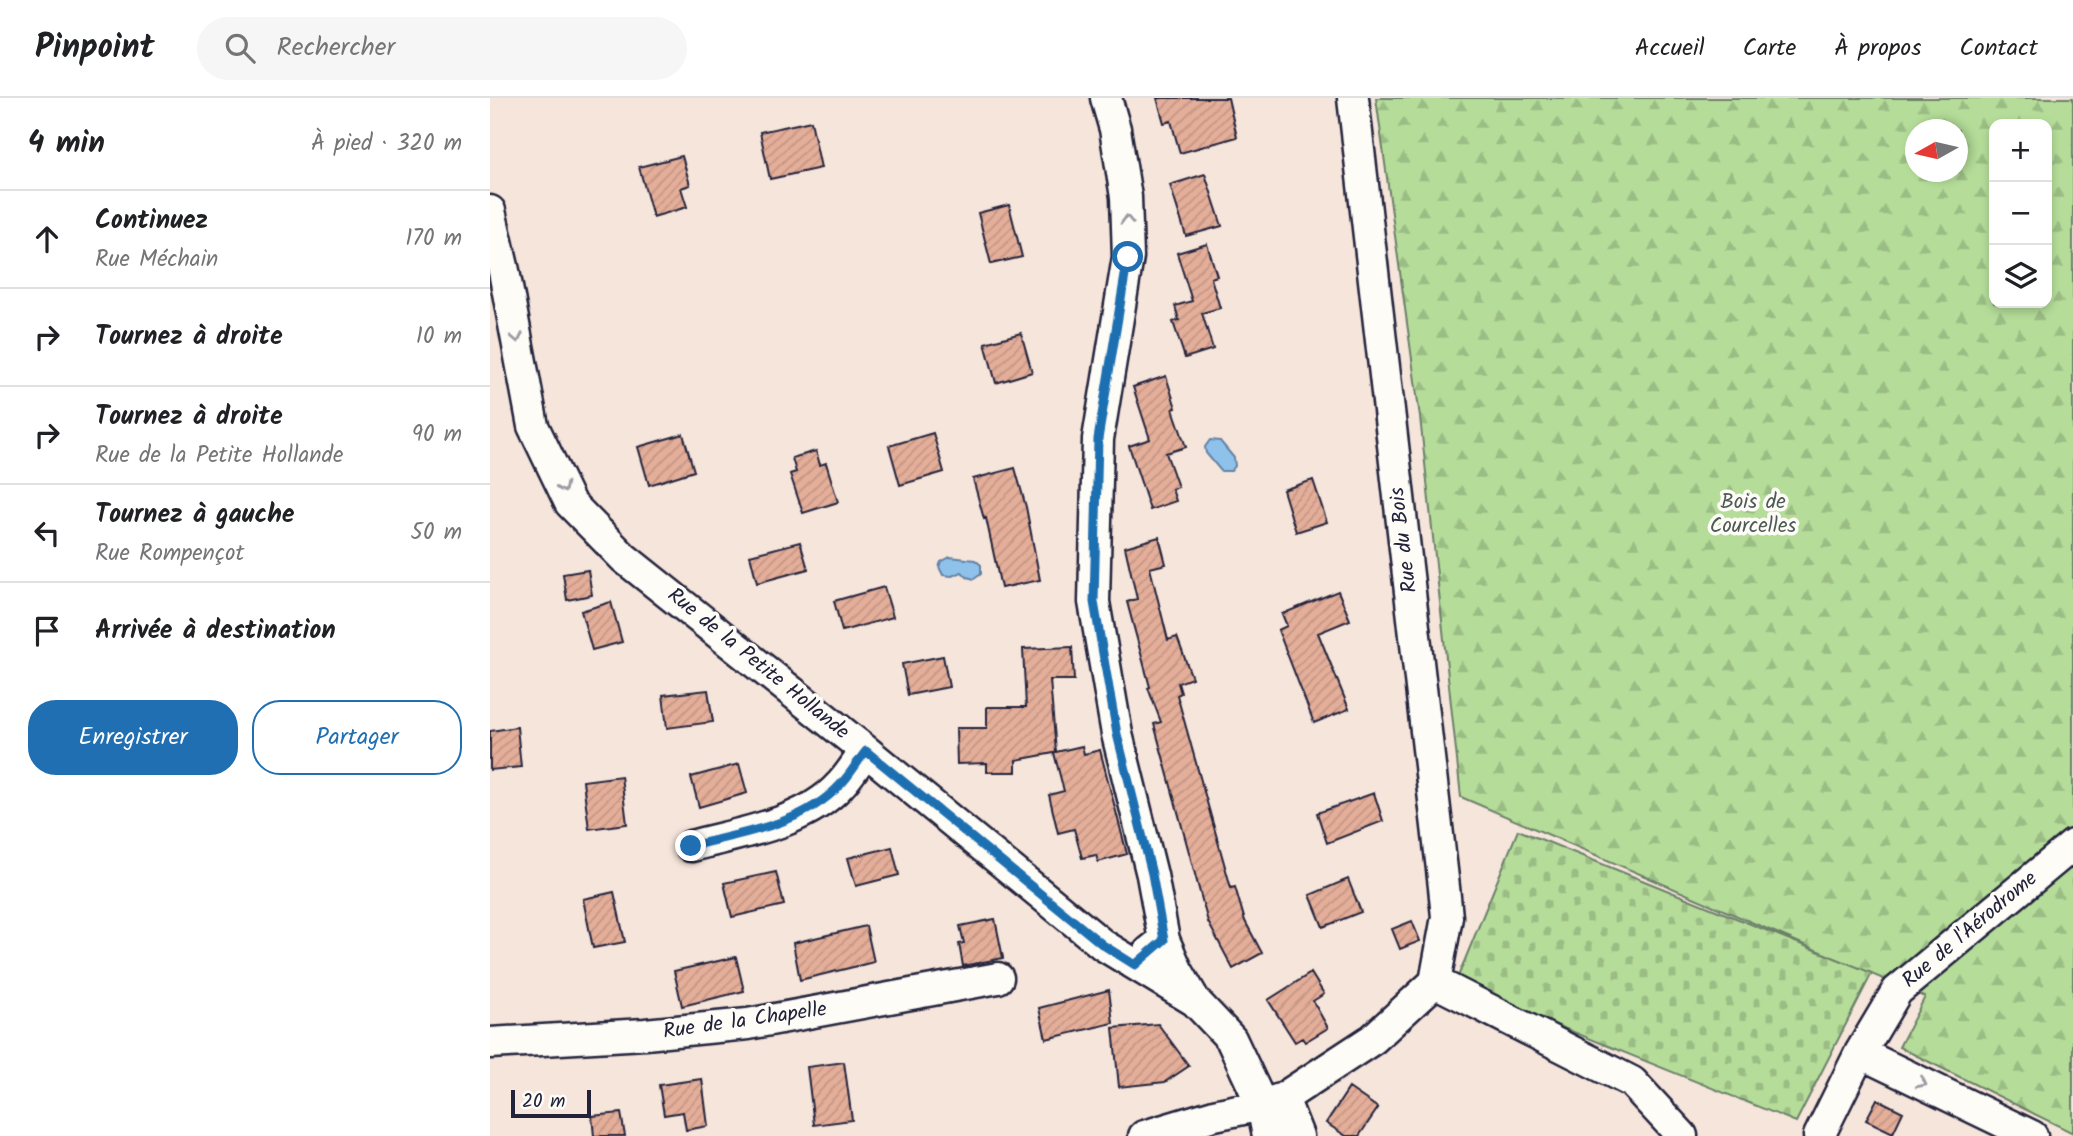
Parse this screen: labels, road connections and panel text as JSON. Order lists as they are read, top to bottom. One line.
{"streets":{"street":["Rue du Bois","Rue de la Petite Hollande","Rue de l'Aérodrome","Rue de la Chapelle"]},"one_way":["Rue de la Petite Hollande"],"parks":["Bois de Courcelles"],"scale_bar":"20 m","north":"left","page":{"header":"Pinpoint","search":"Rechercher","nav":["Accueil","Carte","À propos","Contact"],"heading":["4 min","À pied · 320 m"],"map_buttons":["+","−"],"list":[["Continuez","Rue Méchain","170 m"],["Tournez à droite","10 m"],["Tournez à droite","Rue de la Petite Hollande","90 m"],["Tournez à gauche","Rue Rompençot","50 m"],"Arrivée à destination"],"buttons":["Enregistrer","Partager"],"scale":"20 m"}}
